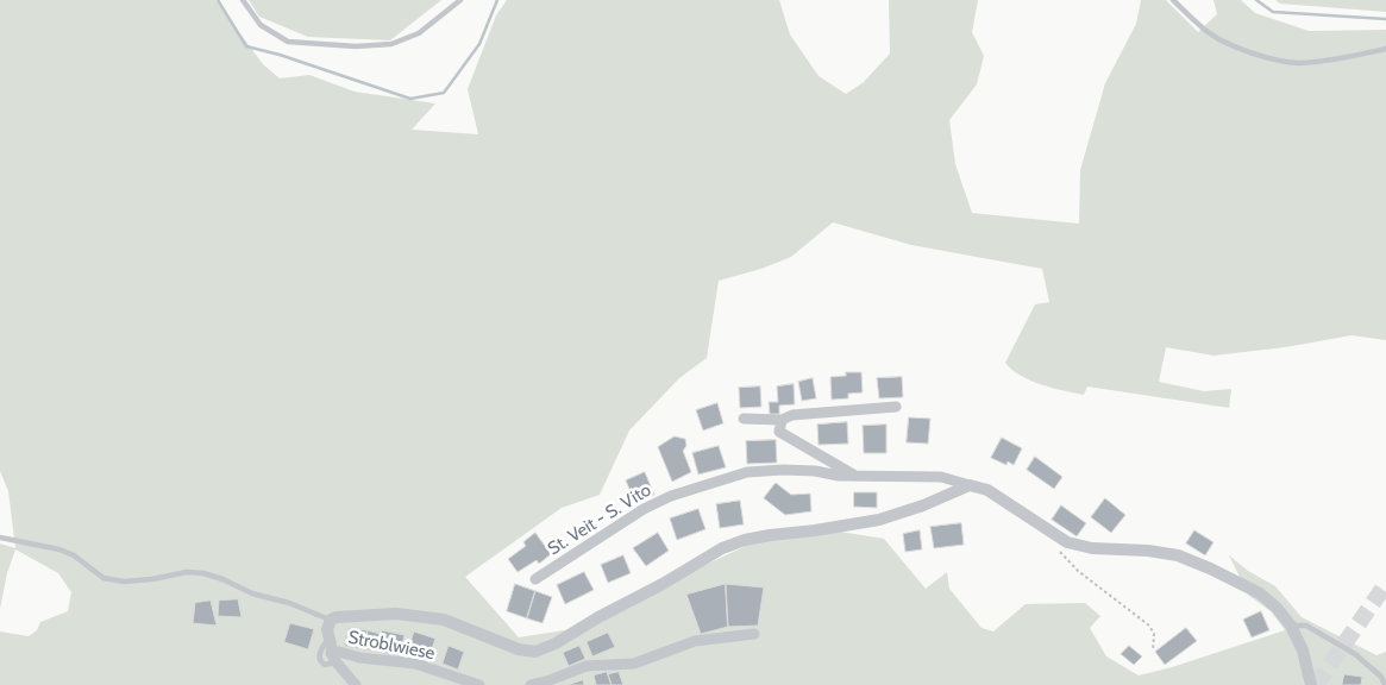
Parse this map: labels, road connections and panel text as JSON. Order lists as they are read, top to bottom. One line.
{"streets":{"street":["St. Veit - S. Vito","Stroblwiese"]}}
